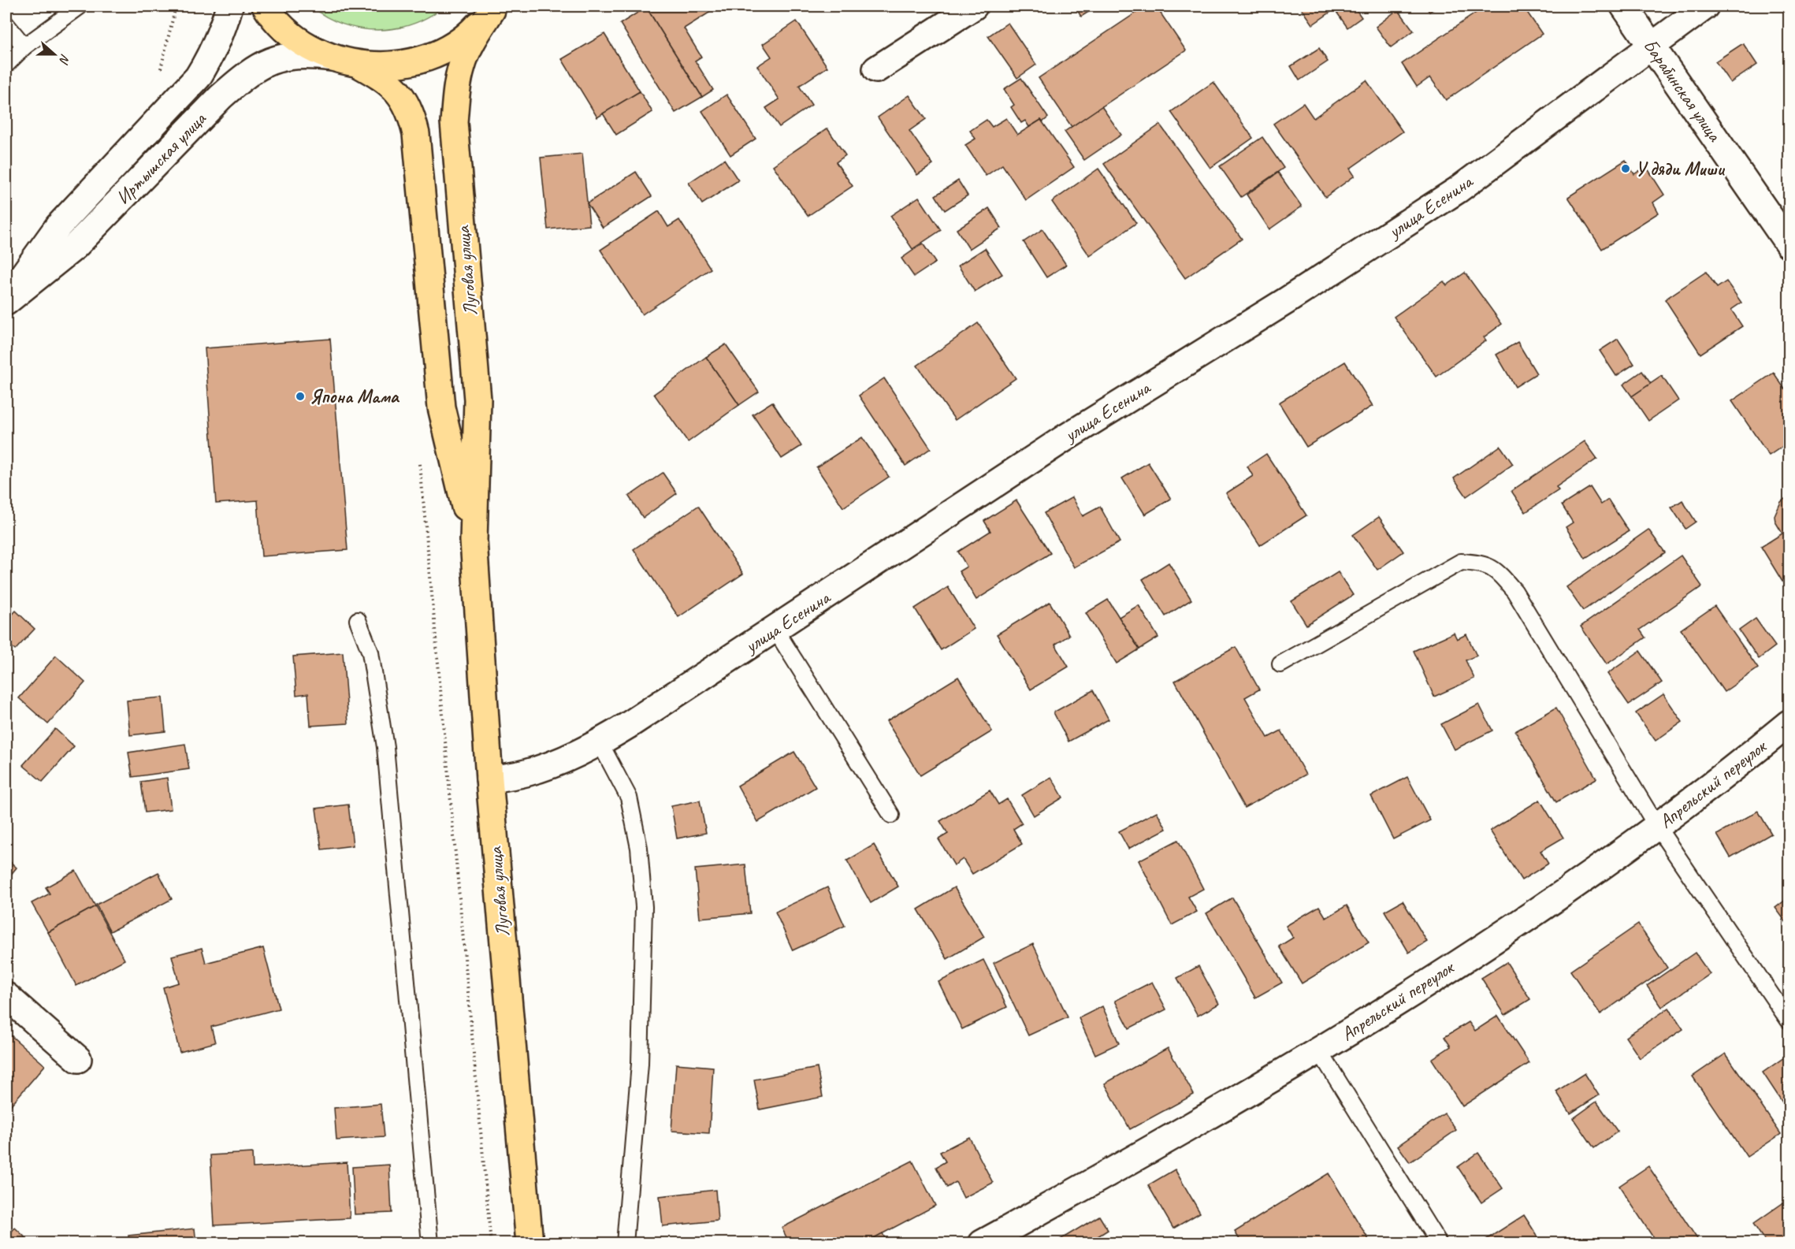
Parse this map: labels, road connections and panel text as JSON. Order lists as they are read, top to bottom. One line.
{"streets":{"main road":["Луговая улица"],"street":["Барабинская улица","Иртышская улица","улица Есенина","Апрельский переулок"]},"crossings":[["Барабинская улица","улица Есенина"],["Иртышская улица","Луговая улица"],["улица Есенина","Луговая улица"]],"places":["У дяди Миши","Япона Мама"],"north":"right"}
